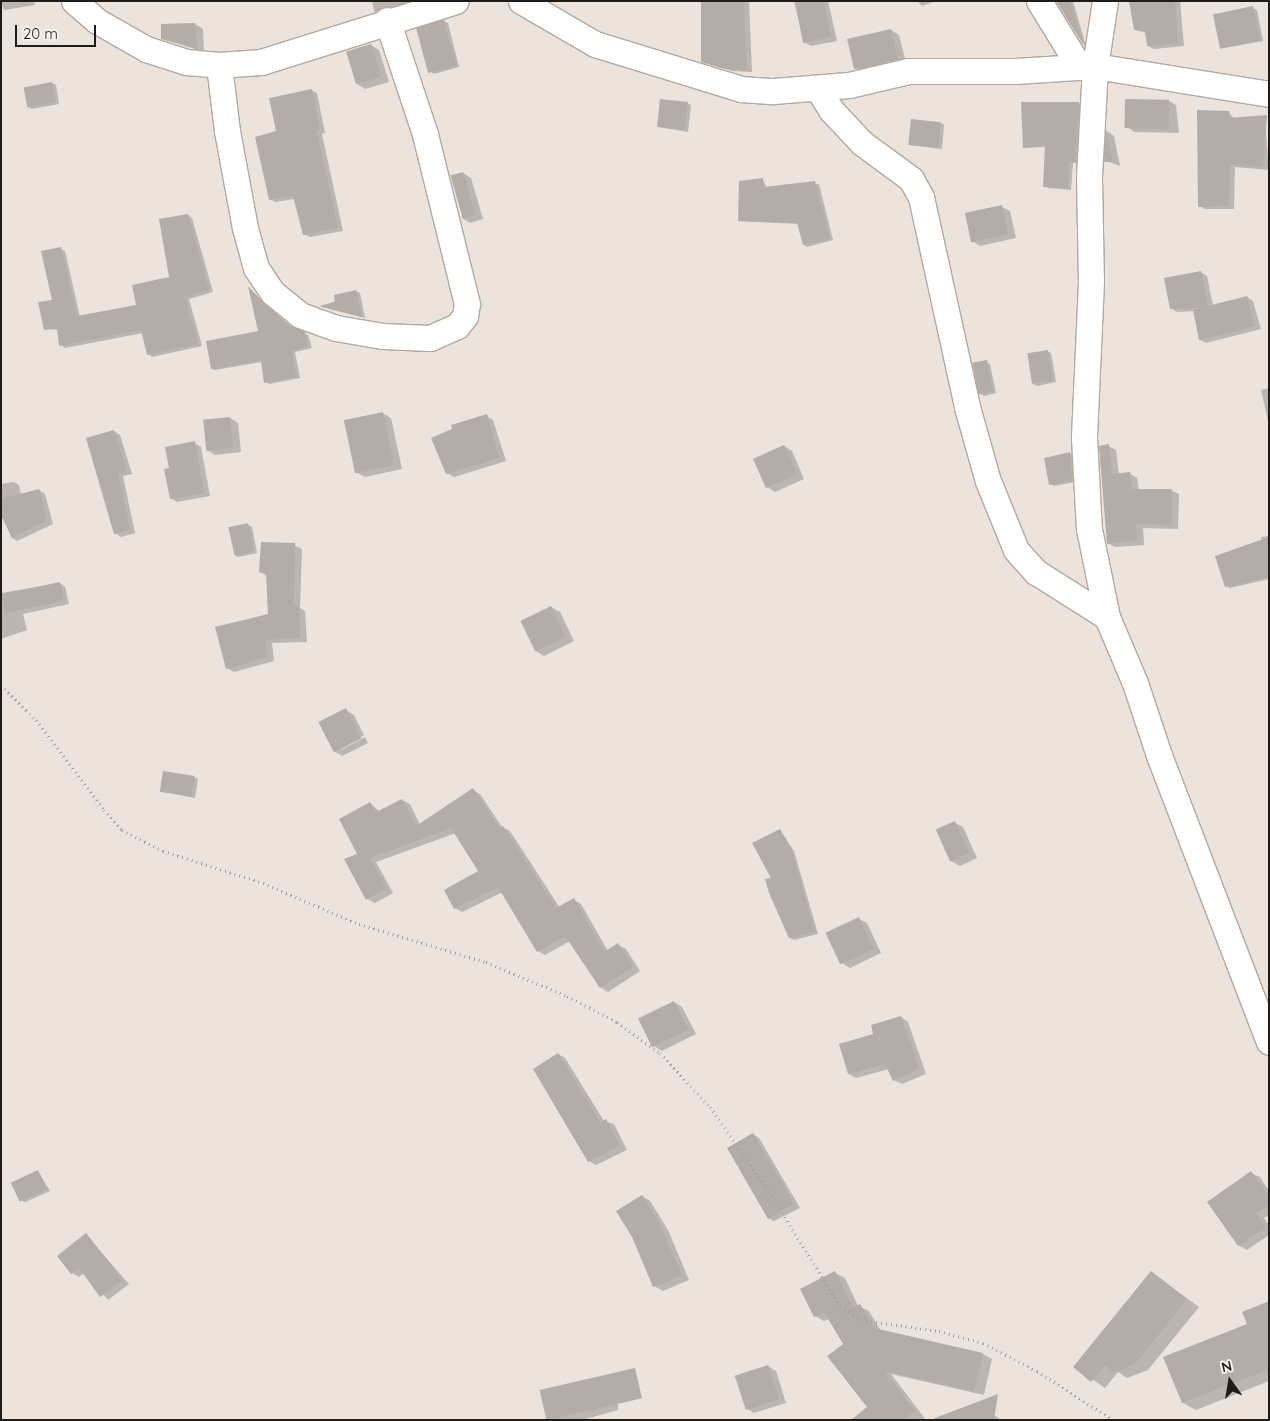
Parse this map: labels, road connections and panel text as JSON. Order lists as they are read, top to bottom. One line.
{"scale_bar":"20 m","north":"top"}
